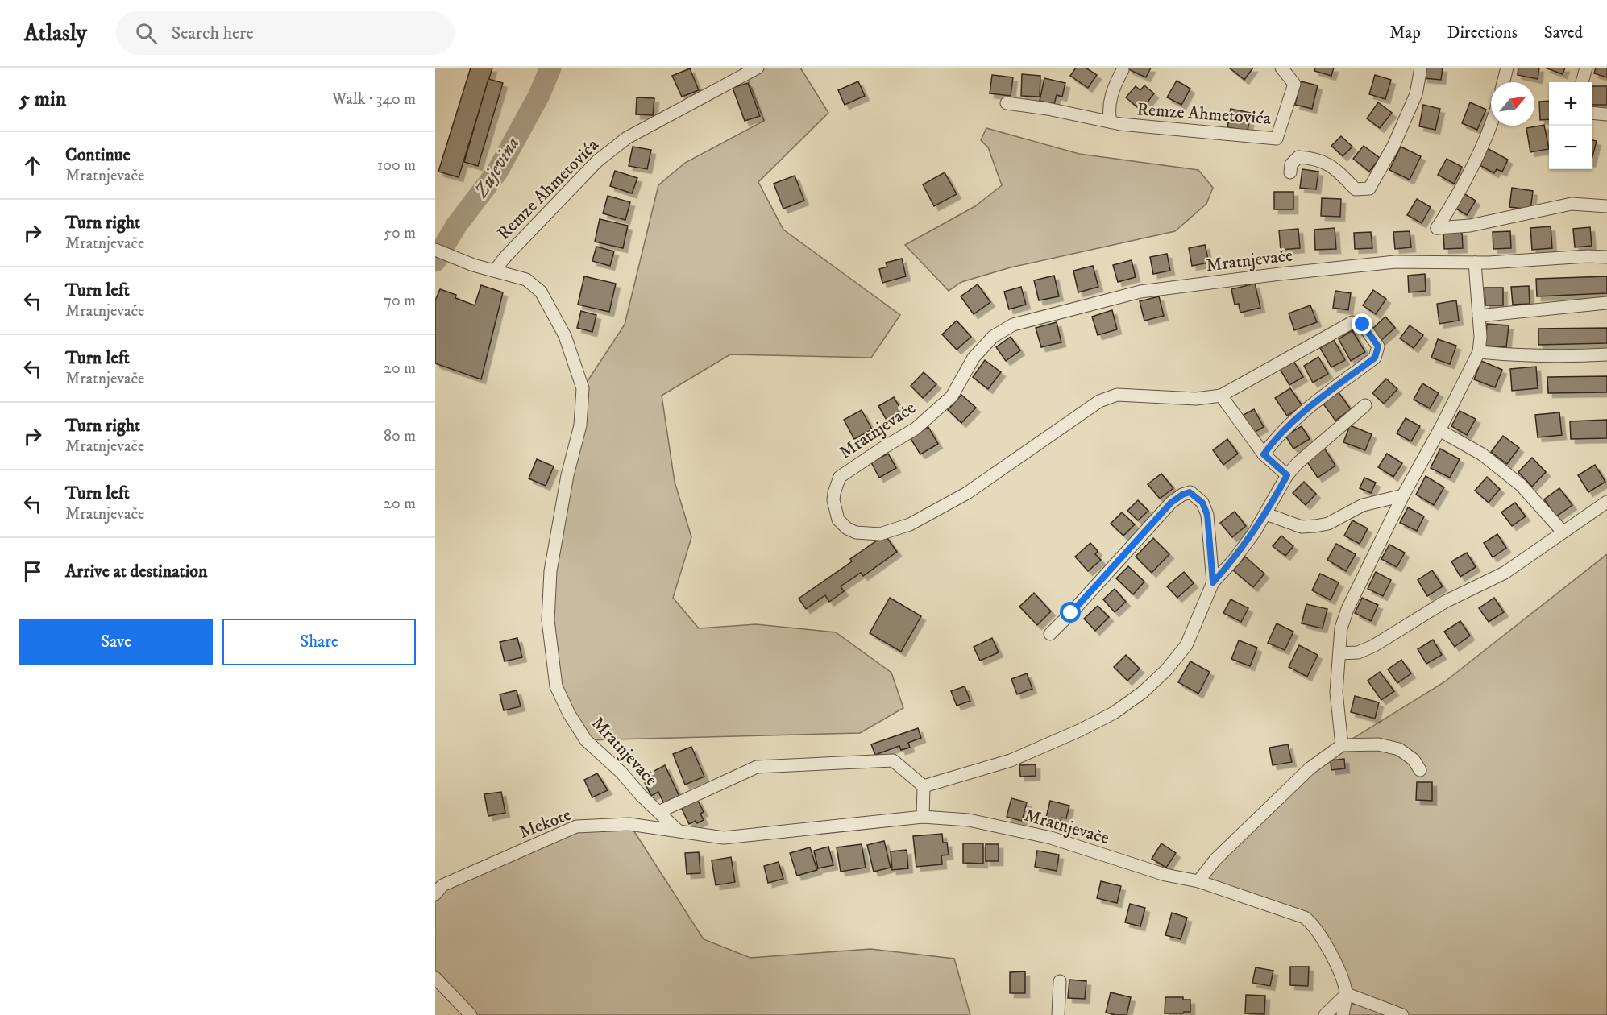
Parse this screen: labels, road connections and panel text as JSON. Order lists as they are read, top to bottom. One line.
{"streets":{"street":["Remze Ahmetovića","Mratnjevače","Mekote"]},"crossings":[["Remze Ahmetovića","Mratnjevače"],["Mratnjevače","Mekote"]],"water":["Zujevina"],"north":"top right","page":{"header":"Atlasly","search":"Search here","nav":["Map","Directions","Saved"],"heading":["5 min","Walk · 340 m"],"map_buttons":["+","−"],"list":[["Continue","Mratnjevače","100 m"],["Turn right","Mratnjevače","50 m"],["Turn left","Mratnjevače","70 m"],["Turn left","Mratnjevače","20 m"],["Turn right","Mratnjevače","80 m"],["Turn left","Mratnjevače","20 m"],"Arrive at destination"],"buttons":["Save","Share"]}}
